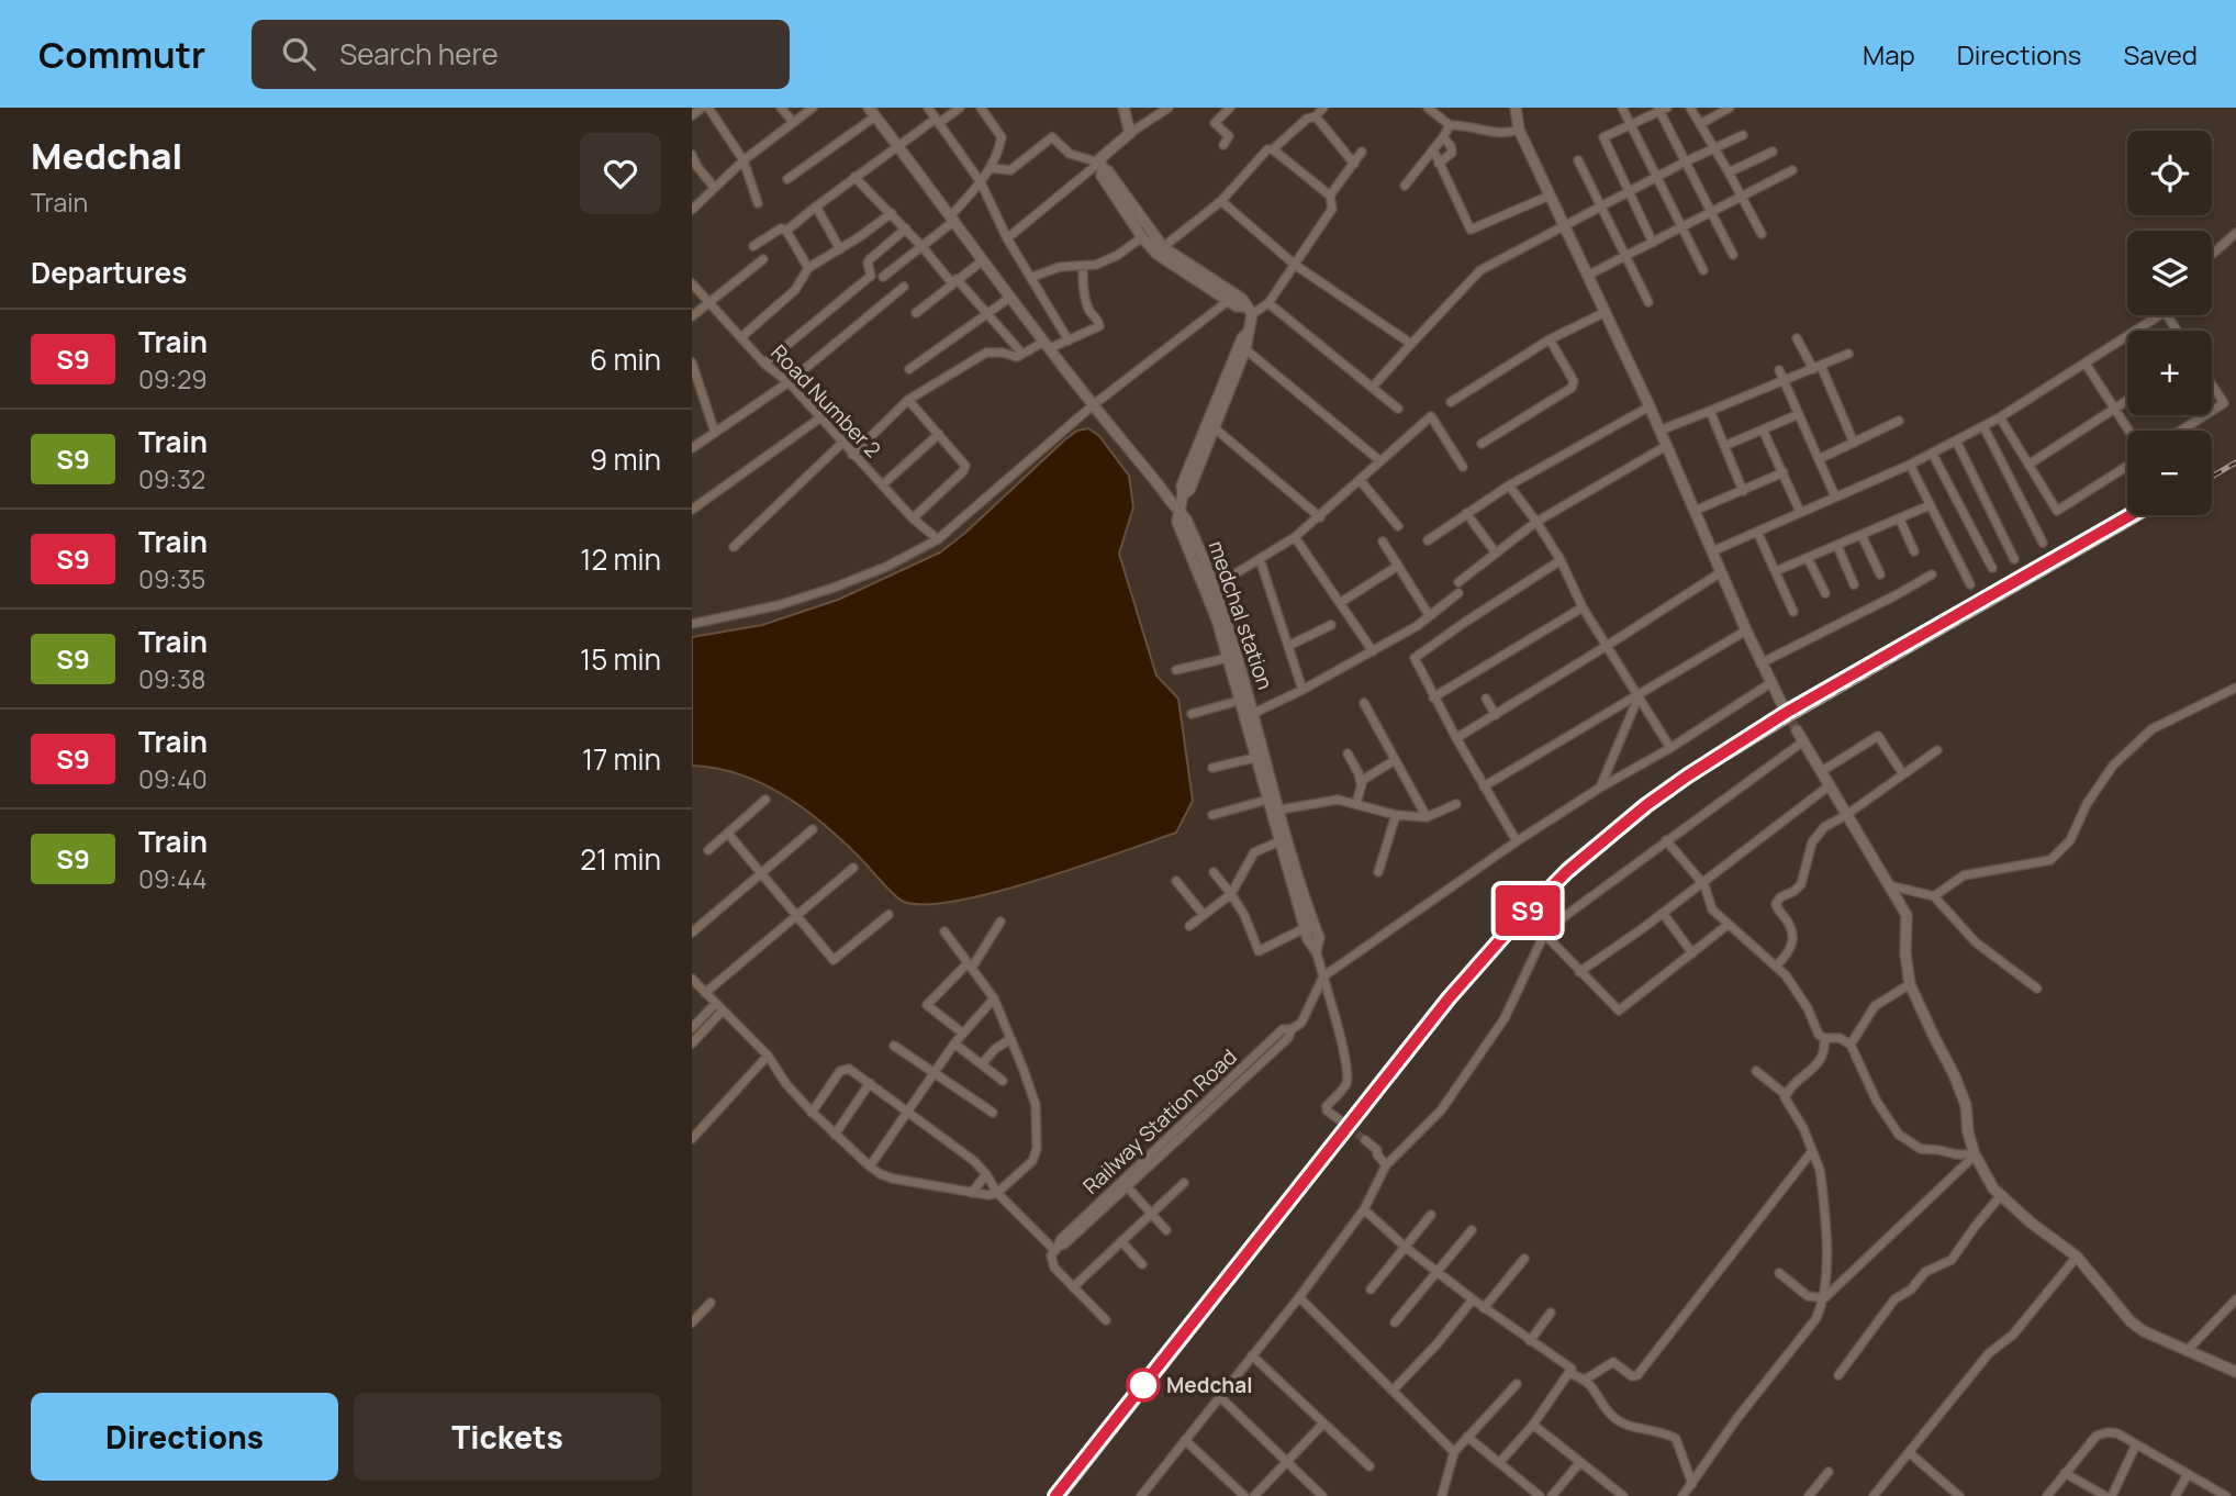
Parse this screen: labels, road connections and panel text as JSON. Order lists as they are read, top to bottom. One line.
{"streets":{"street":["Road Number 2","medchal station","Railway Station Road"]},"places":["Medchal"],"page":{"header":"Commutr","search":"Search here","nav":["Map","Directions","Saved"],"heading":[["Medchal","Train"],"Departures"],"on_map":"S9","map_buttons":["+","−"],"list":[{"mark":"S9","name":"Train","note":"09:29","value":"6 min"},{"mark":"S9","name":"Train","note":"09:32","value":"9 min"},{"mark":"S9","name":"Train","note":"09:35","value":"12 min"},{"mark":"S9","name":"Train","note":"09:38","value":"15 min"},{"mark":"S9","name":"Train","note":"09:40","value":"17 min"},{"mark":"S9","name":"Train","note":"09:44","value":"21 min"}],"buttons":["Directions","Tickets"]}}
